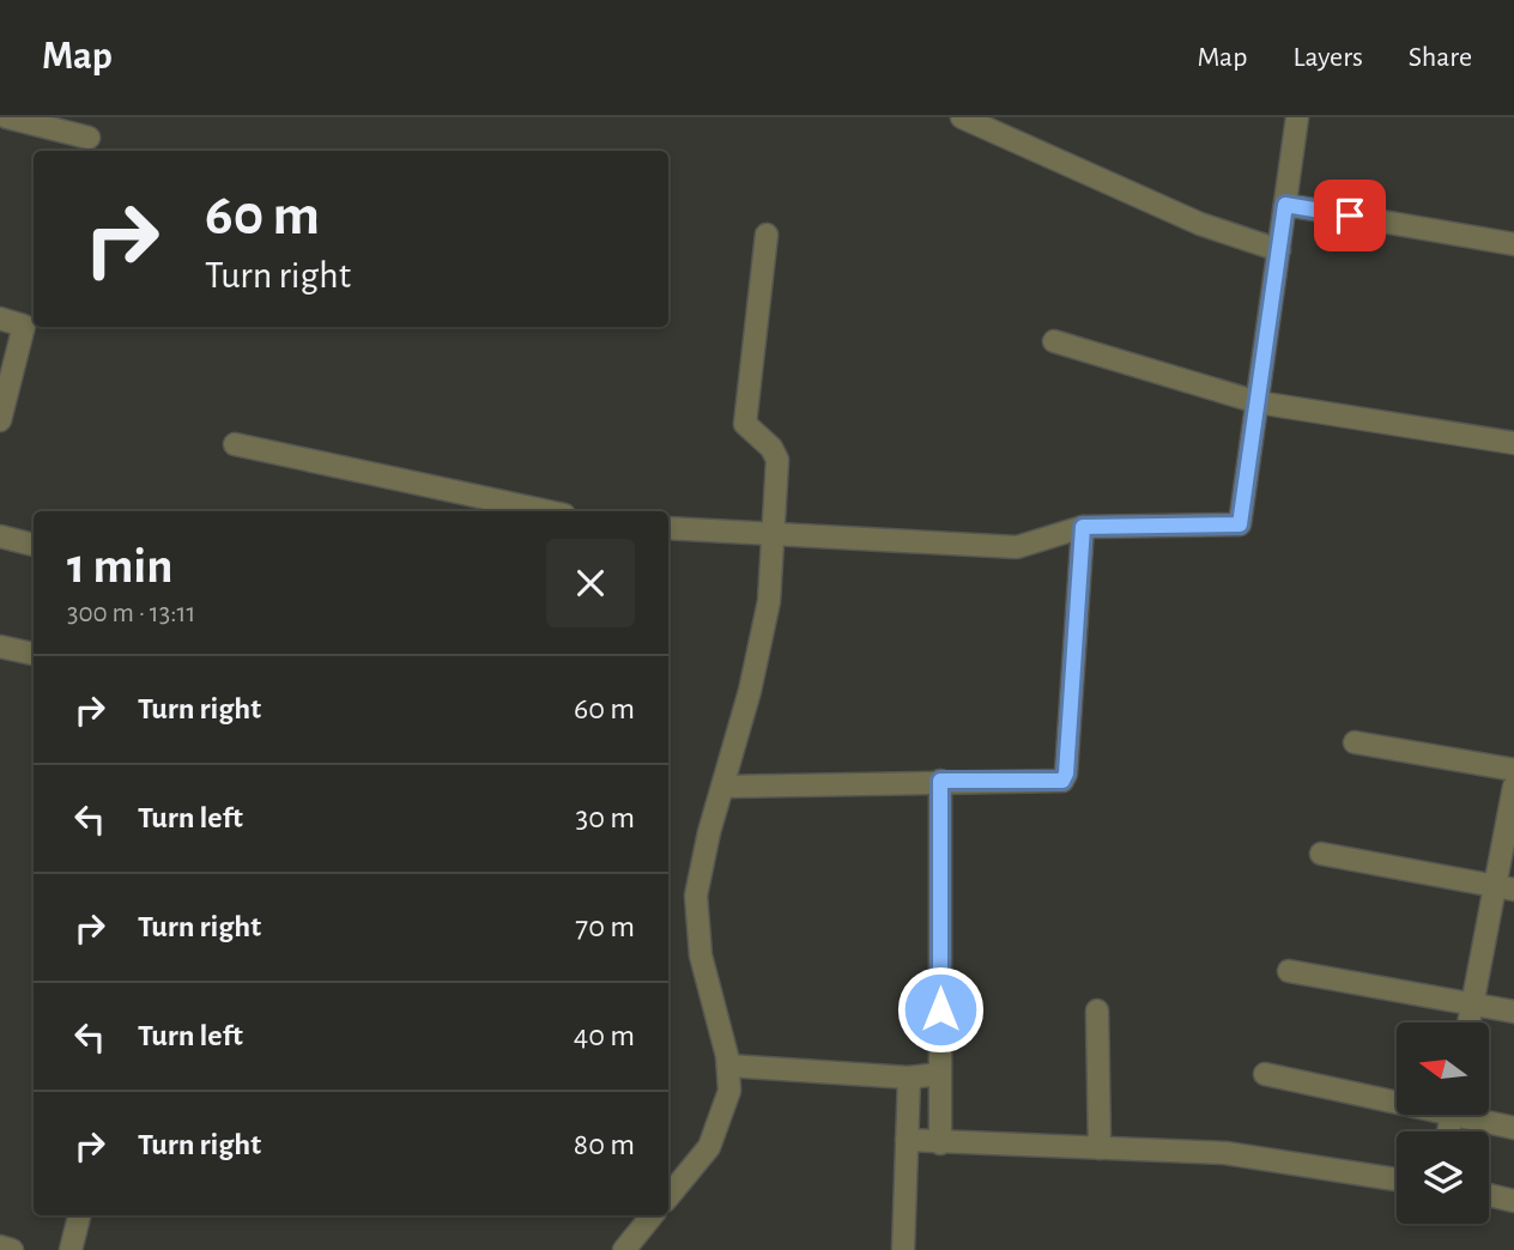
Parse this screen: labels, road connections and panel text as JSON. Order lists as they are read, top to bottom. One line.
{"north":"left","page":{"header":"Map","nav":["Map","Layers","Share"],"turn":["60 m","Turn right"],"heading":["1 min","300 m · 13:11"],"list":[{"name":"Turn right","value":"60 m"},{"name":"Turn left","value":"30 m"},{"name":"Turn right","value":"70 m"},{"name":"Turn left","value":"40 m"},{"name":"Turn right","value":"80 m"}]}}
